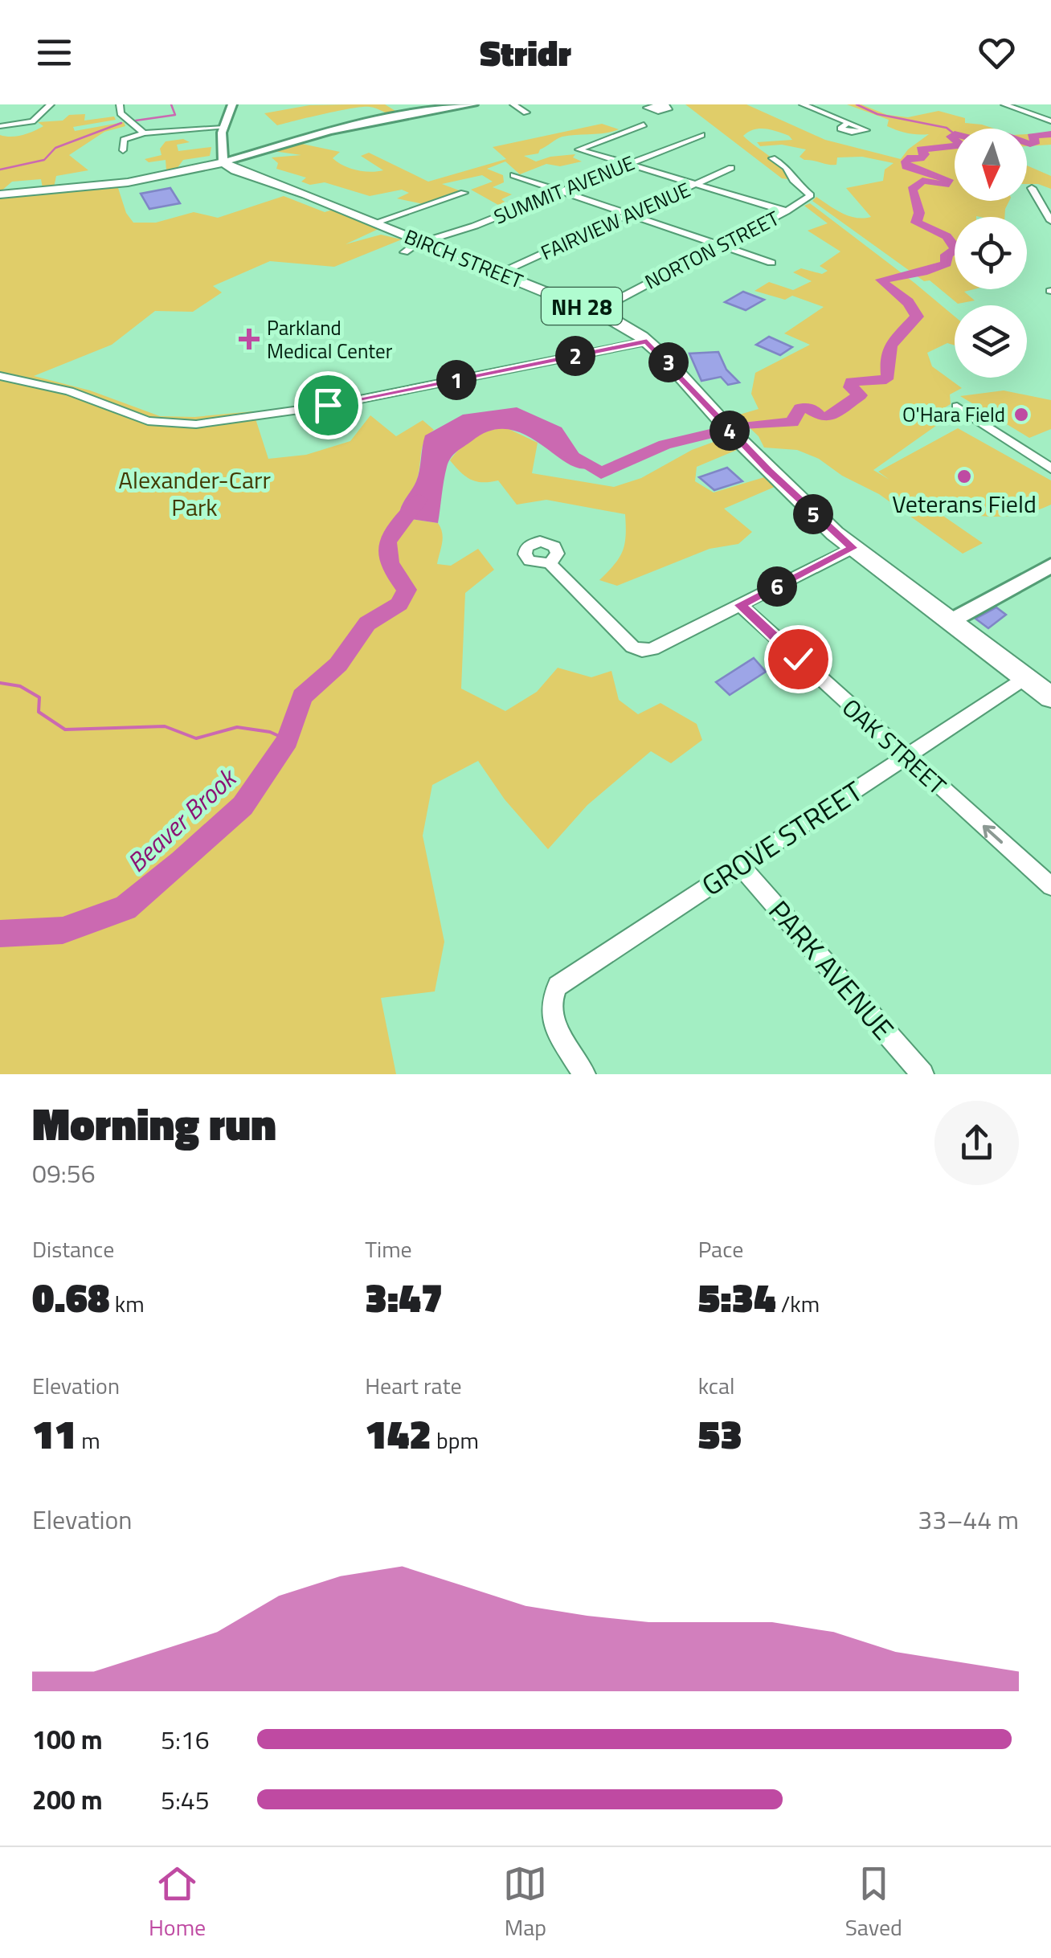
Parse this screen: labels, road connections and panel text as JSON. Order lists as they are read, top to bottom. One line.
{"streets":{"main road":["BIRCH STREET","NH 28"],"street":["SUMMIT AVENUE","FAIRVIEW AVENUE","NORTON STREET","OAK STREET","GROVE STREET","PARK AVENUE"]},"crossings":[["SUMMIT AVENUE","BIRCH STREET"],["FAIRVIEW AVENUE","BIRCH STREET"],["NORTON STREET","BIRCH STREET"],["BIRCH STREET","NH 28"],["BIRCH STREET","GROVE STREET"],["OAK STREET","GROVE STREET"],["GROVE STREET","PARK AVENUE"]],"one_way":["OAK STREET"],"water":["Beaver Brook"],"parks":["Alexander-Carr Park"],"places":{"health":["Parkland Medical Center"],"other":["O'Hara Field","Veterans Field"]},"north":"bottom","page":{"header":"Stridr","pins":["2","3","1","4","5","6"],"heading":["Morning run","09:56"],"stats":[["Distance","0.68 km"],["Time","3:47"],["Pace","5:34 /km"],["Elevation","11 m"],["Heart rate","142 bpm"],["kcal","53"]],"chart":["Elevation","33–44 m"],"list":[{"name":"100 m","note":"5:16"},{"name":"200 m","note":"5:45"}],"tabs":["Home","Map","Saved"]}}
